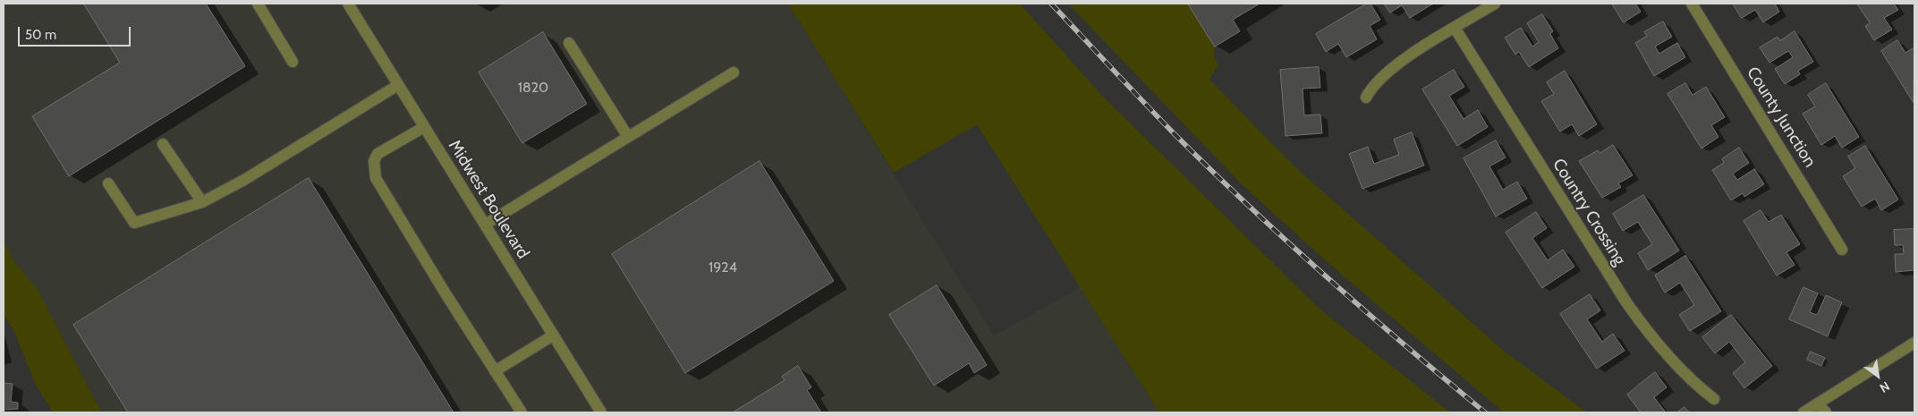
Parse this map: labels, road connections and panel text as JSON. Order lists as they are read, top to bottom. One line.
{"streets":{"street":["County Junction","Midwest Boulevard","Country Crossing"]},"house_numbers":["1820","1924"],"scale_bar":"50 m","north":"bottom right"}
